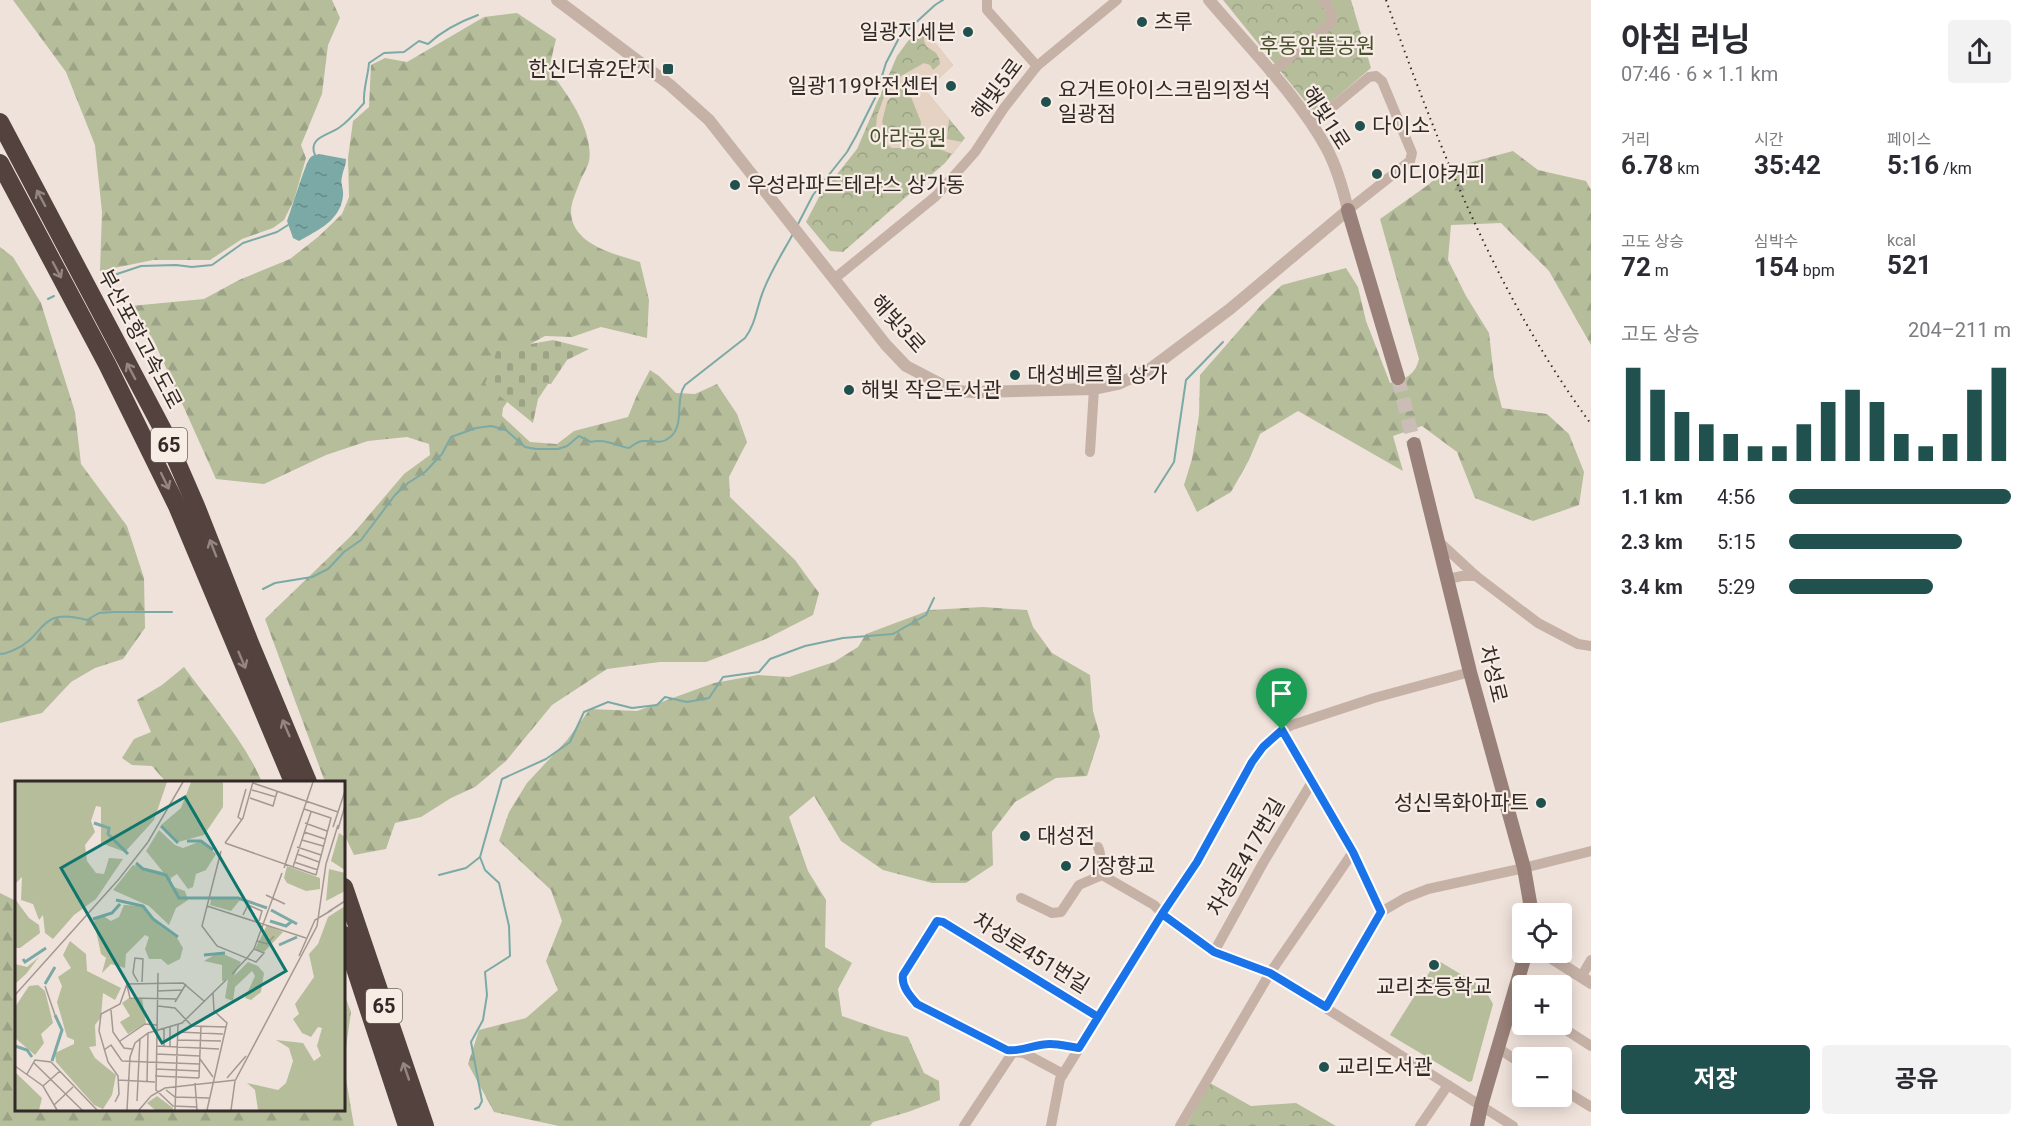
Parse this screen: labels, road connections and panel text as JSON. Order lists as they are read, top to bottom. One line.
{"streets":{"highway":["부산포항고속도로","65"],"main road":["차성로"],"street":["해빛5로","해빛1로","해빛3로","차성로417번길","차성로451번길"]},"crossings":[["해빛5로","해빛3로"],["해빛1로","해빛3로"],["차성로","차성로451번길"],["차성로417번길","차성로451번길"]],"parks":["후동앞뜰공원","아라공원"],"places":{"other":["츠루","일광지세븐","일광119안전센터","요거트아이스크림의정석 일광점","다이소","이디야커피","우성라파드테라스 상가동","대성베르힐 상가","해빛 작은도서관","성신목화아파트","대성전","기장향교","교리초등학교","교리도서관"],"transit":["한신더휴2단지"]},"page":{"heading":["아침 러닝","07:46 · 6 × 1.1 km"],"stats":[["거리","6.78 km"],["시간","35:42"],["페이스","5:16 /km"],["고도 상승","72 m"],["심박수","154 bpm"],["kcal","521"]],"chart":["고도 상승","204–211 m"],"list":[{"name":"1.1 km","note":"4:56"},{"name":"2.3 km","note":"5:15"},{"name":"3.4 km","note":"5:29"}],"map_buttons":["+","−"],"buttons":["저장","공유"]}}
